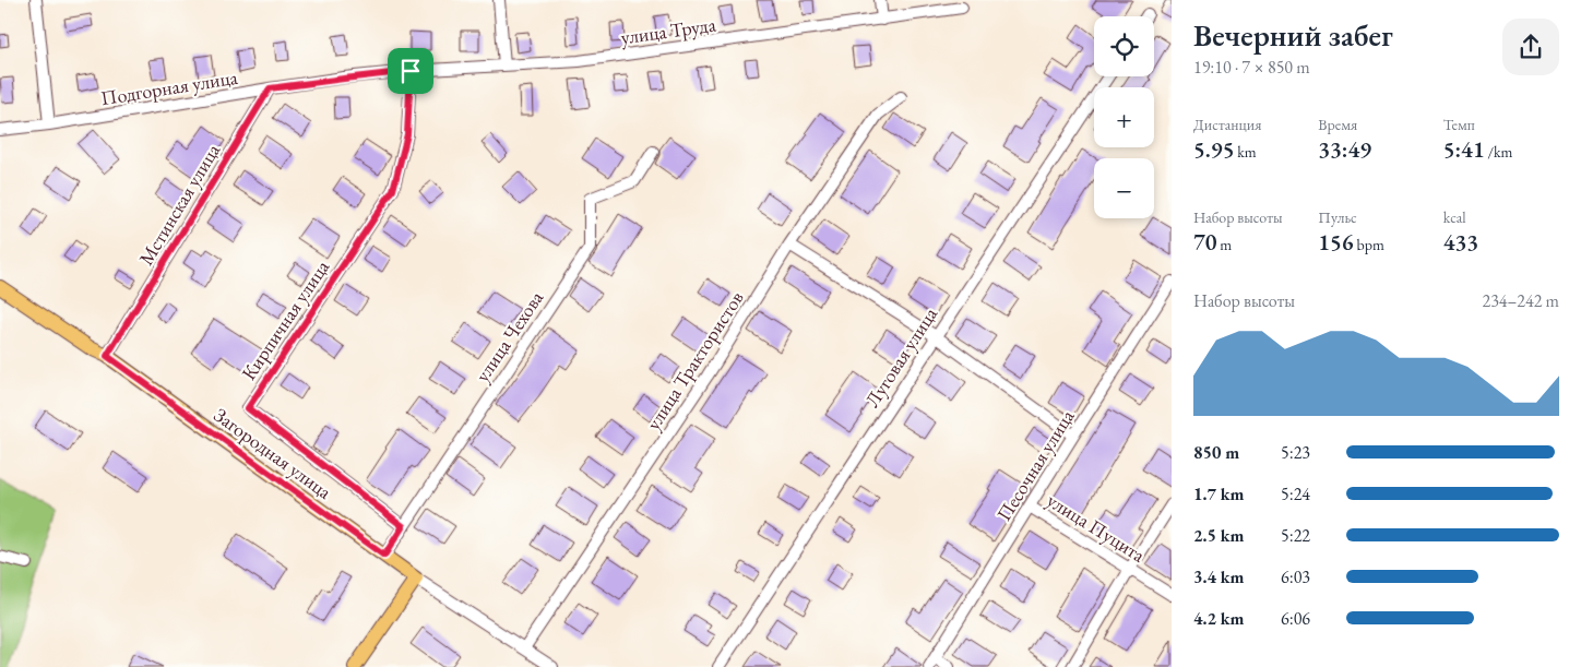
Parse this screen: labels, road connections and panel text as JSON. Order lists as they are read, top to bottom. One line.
{"streets":{"main road":["Загородная улица"],"street":["улица Труда","Подгорная улица","Мстинская улица","Кирпичная улица","улица Чехова","Луговая улица","улица Трактористов","Песочная улица","улица Пуцита"]},"crossings":[["улица Труда","Подгорная улица"],["улица Труда","Кирпичная улица"],["Подгорная улица","Мстинская улица"],["Мстинская улица","Загородная улица"],["Кирпичная улица","улица Чехова"],["улица Чехова","Загородная улица"],["улица Трактористов","Загородная улица"],["Песочная улица","улица Пуцита"]],"page":{"heading":["Вечерний забег","19:10 · 7 × 850 m"],"map_buttons":["+","−"],"stats":[["Дистанция","5.95 km"],["Время","33:49"],["Темп","5:41 /km"],["Набор высоты","70 m"],["Пульс","156 bpm"],["kcal","433"]],"chart":["Набор высоты","234–242 m"],"list":[{"name":"850 m","note":"5:23"},{"name":"1.7 km","note":"5:24"},{"name":"2.5 km","note":"5:22"},{"name":"3.4 km","note":"6:03"},{"name":"4.2 km","note":"6:06"}]}}
